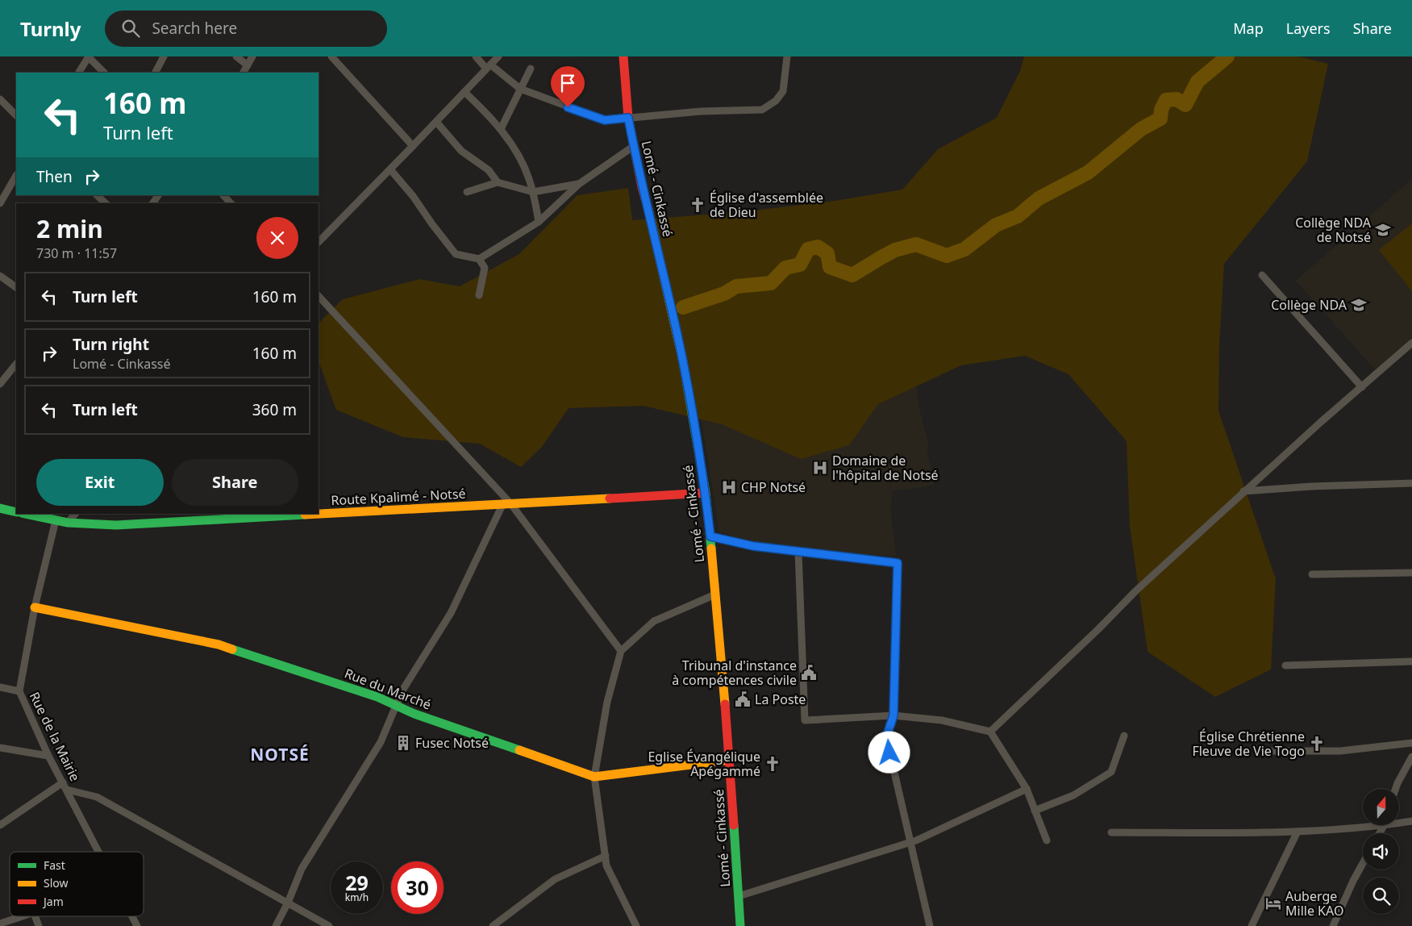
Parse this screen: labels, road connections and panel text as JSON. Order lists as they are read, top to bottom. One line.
{"streets":{"main road":["Lomé - Cinkassé","Route Kpalimé - Notsé","Rue du Marché"],"street":["Rue de la Mairie"]},"crossings":[["Lomé - Cinkassé","Route Kpalimé - Notsé"],["Lomé - Cinkassé","Rue du Marché"],["Route Kpalimé - Notsé","Rue de la Mairie"],["Rue du Marché","Rue de la Mairie"]],"districts":["NOTSÉ"],"places":{"church":["Église d'assemblée de Dieu","Église Chrétienne Fleuve de Vie Togo","Eglise Évangélique Apégammé"],"school or university":["Collège NDA de Notsé","Collège NDA"],"hospital":["Domaine de l'hôpital de Notsé","CHP Notsé"],"public building":["Tribunal d'instance à compétences civile","La Poste"],"building":["Fusec Notsé"],"hotel":["Auberge Mille KAO"]},"legend":["Fast","Slow","Jam"],"north":"top","page":{"header":"Turnly","search":"Search here","nav":["Map","Layers","Share"],"turn":["160 m","Turn left"],"then":"Then","heading":["2 min","730 m · 11:57"],"list":[{"name":"Turn left","value":"160 m"},{"name":"Turn right","note":"Lomé - Cinkassé","value":"160 m"},{"name":"Turn left","value":"360 m"}],"buttons":["Exit","Share"],"speed":"29 km/h","limit":"30"}}
